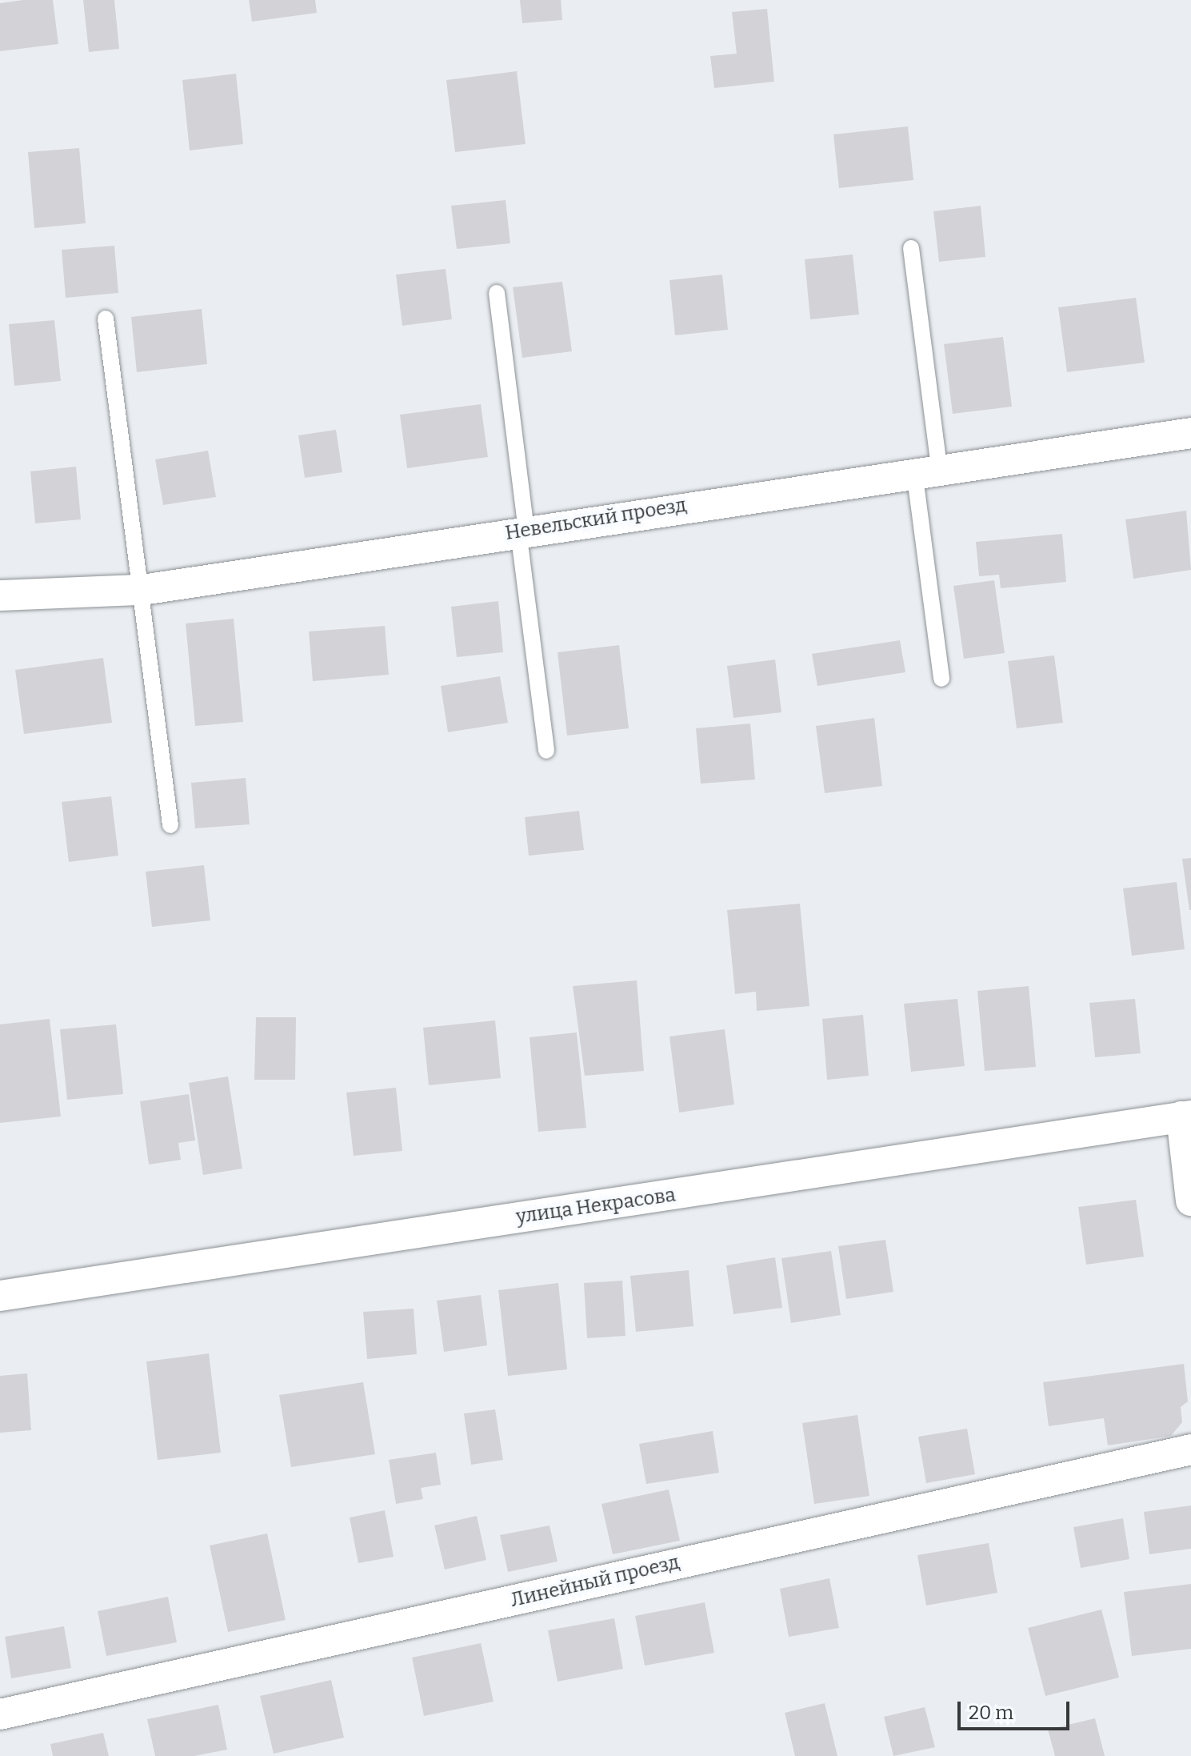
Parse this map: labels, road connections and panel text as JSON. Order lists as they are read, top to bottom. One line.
{"streets":{"street":["Невельский проезд","улица Некрасова","Линейный проезд"]},"scale_bar":"20 m"}
